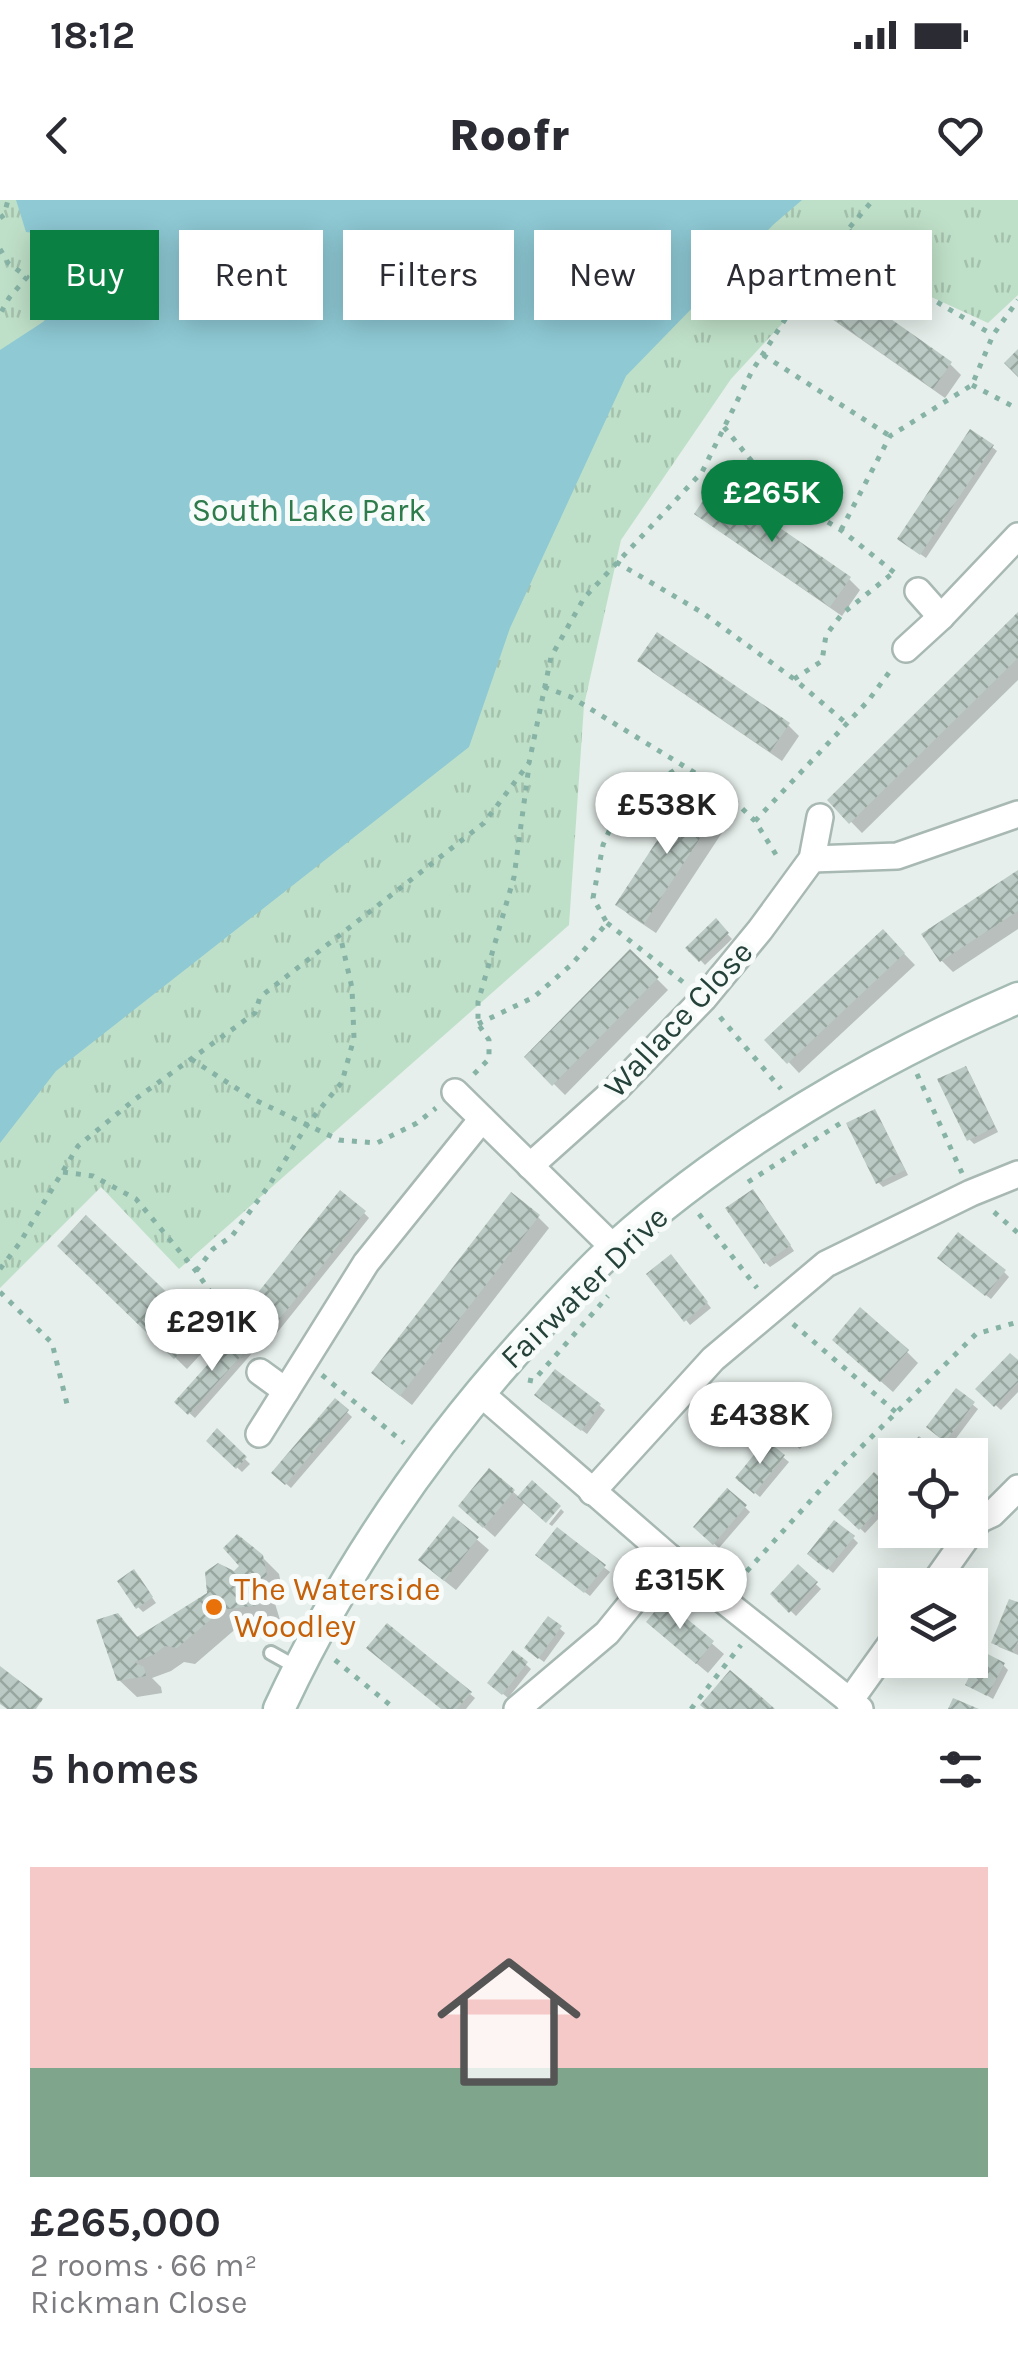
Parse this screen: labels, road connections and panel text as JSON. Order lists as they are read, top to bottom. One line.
{"streets":{"street":["Wallace Close","Fairwater Drive"]},"parks":["South Lake Park"],"places":["The Waterside Woodley"],"page":{"status":"18:12","header":"Roofr","chip":["Buy","Rent","Filters","New","Apartment"],"price":["£265K","£538K","£291K","£438K","£315K"],"heading":"5 homes","list":[{"name":"£265,000","note":"2 rooms · 66 m² · Rickman Close"}]}}
